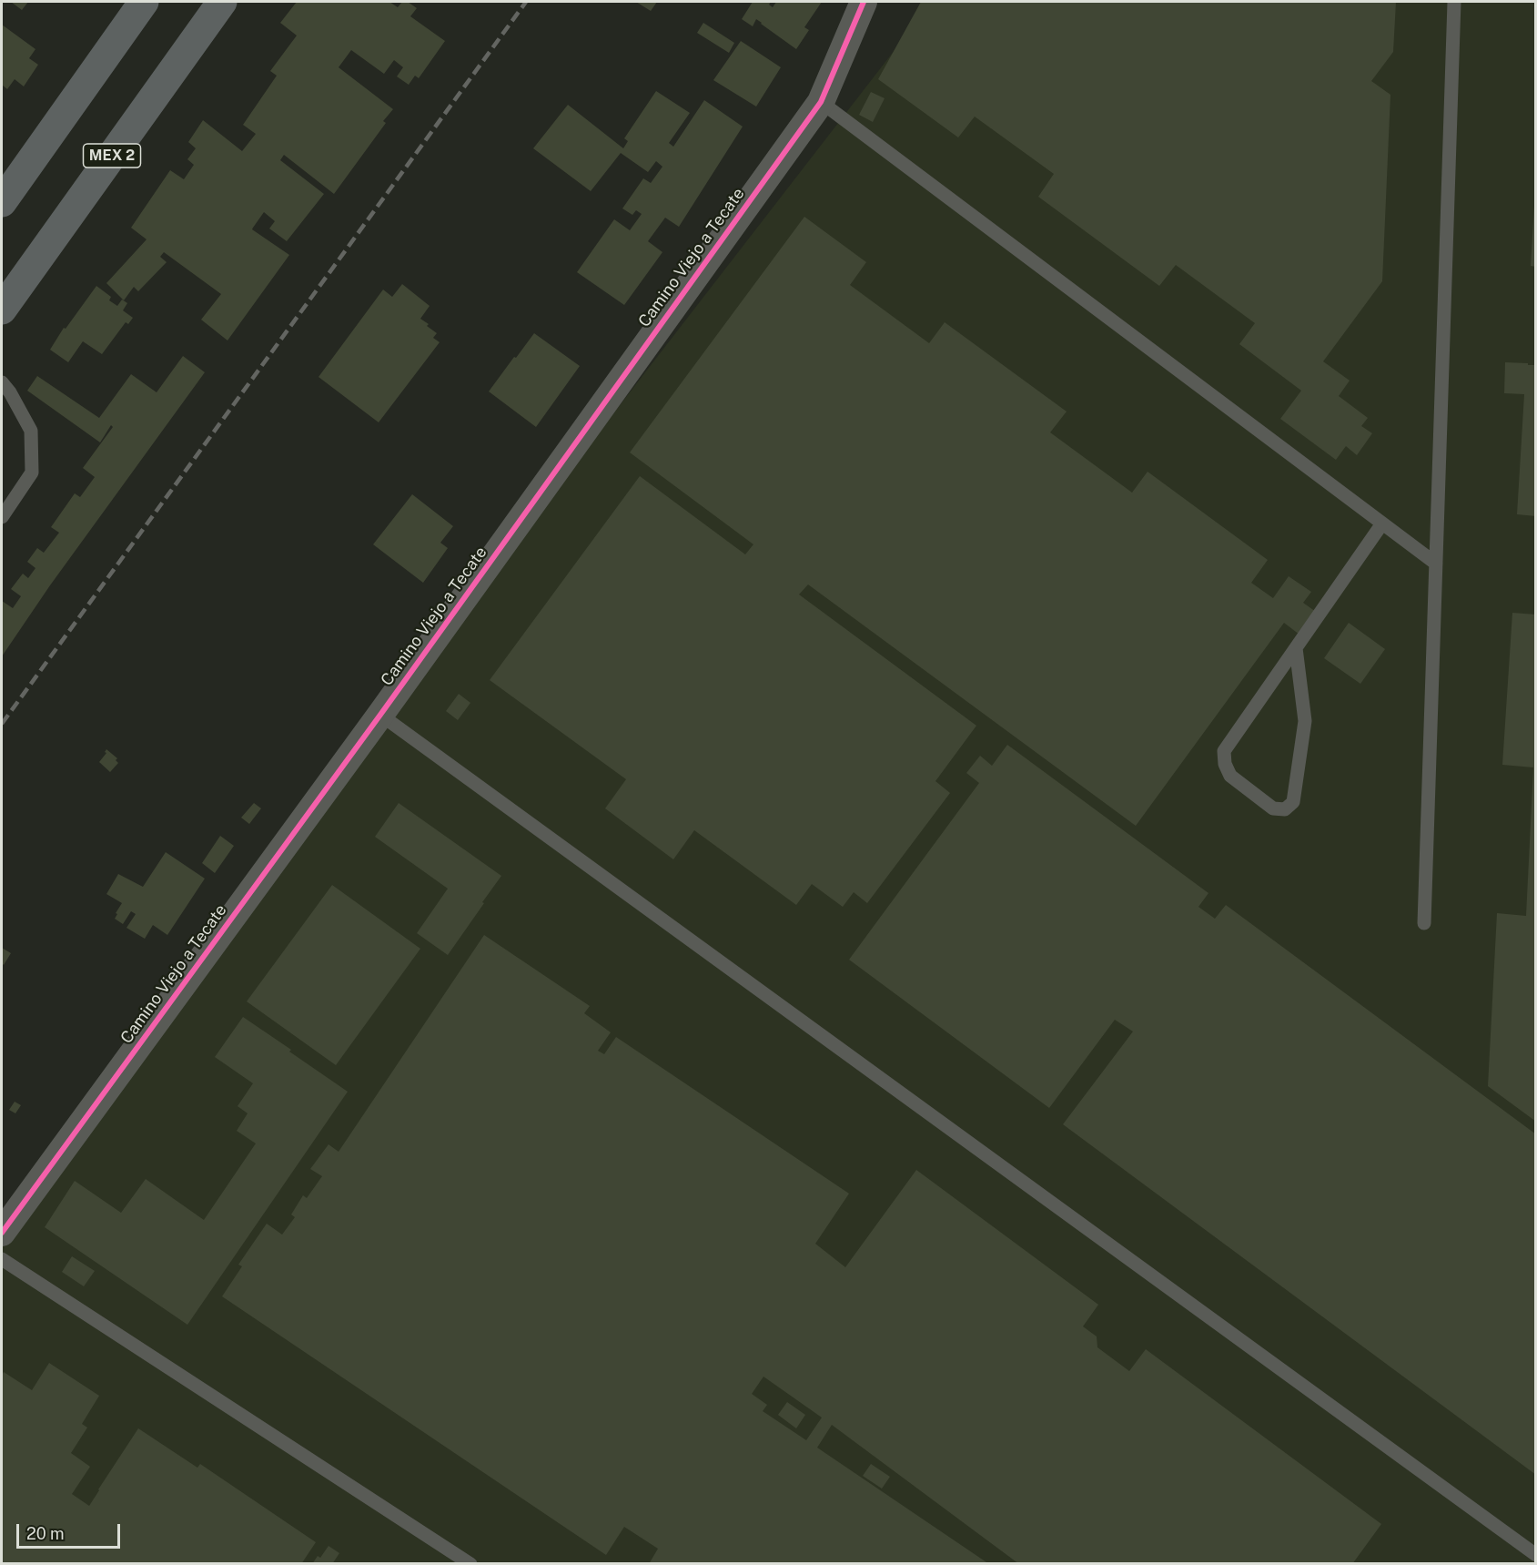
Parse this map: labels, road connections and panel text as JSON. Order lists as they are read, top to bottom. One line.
{"streets":{"main road":["MEX 2"],"street":["Camino Viejo a Tecate"]},"scale_bar":"20 m"}
